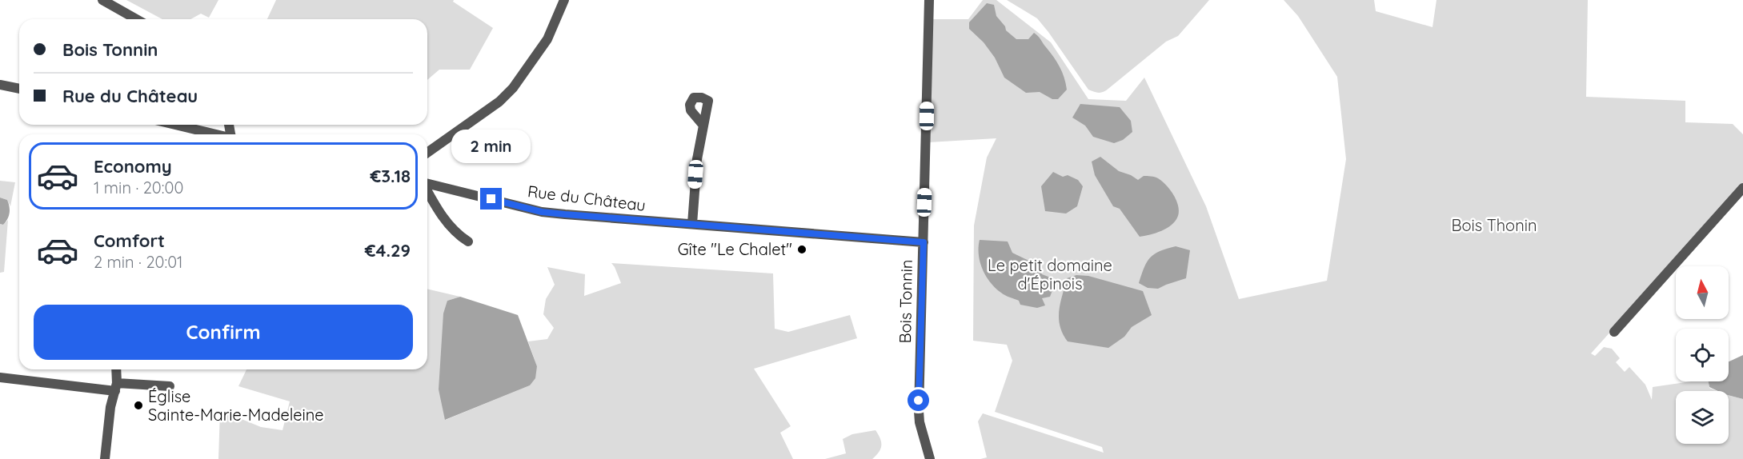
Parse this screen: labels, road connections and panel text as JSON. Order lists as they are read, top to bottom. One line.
{"streets":{"street":["Rue du Château","Bois Tonnin"]},"crossings":[["Rue du Château","Bois Tonnin"]],"parks":["Bois Thonin","Le petit domaine d'Épinois"],"places":["Gîte \"Le Chalet\"","Église Sainte-Marie-Madeleine"],"north":"top","page":{"banner":["Bois Tonnin","Rue du Château"],"bubble":"2 min","list":[{"name":"Economy","note":"1 min · 20:00","value":"€3.18"},{"name":"Comfort","note":"2 min · 20:01","value":"€4.29"}],"buttons":"Confirm"}}
